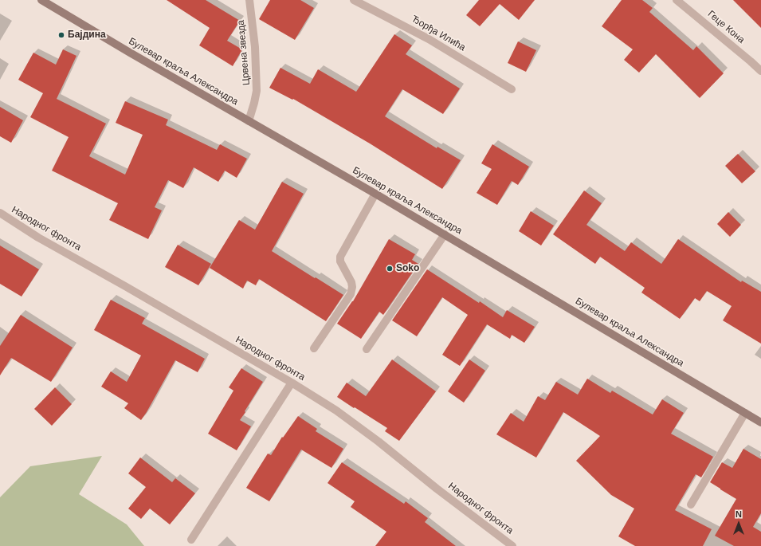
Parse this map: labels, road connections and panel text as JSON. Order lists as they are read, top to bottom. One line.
{"streets":{"main road":["Булевар краља Александра"],"street":["Геце Кона","Ђорђа Илића","Црвена звезда","Народног фронта"]},"crossings":[["Црвена звезда","Булевар краља Александра"]],"places":["Бајдина","Soko"],"north":"top"}
